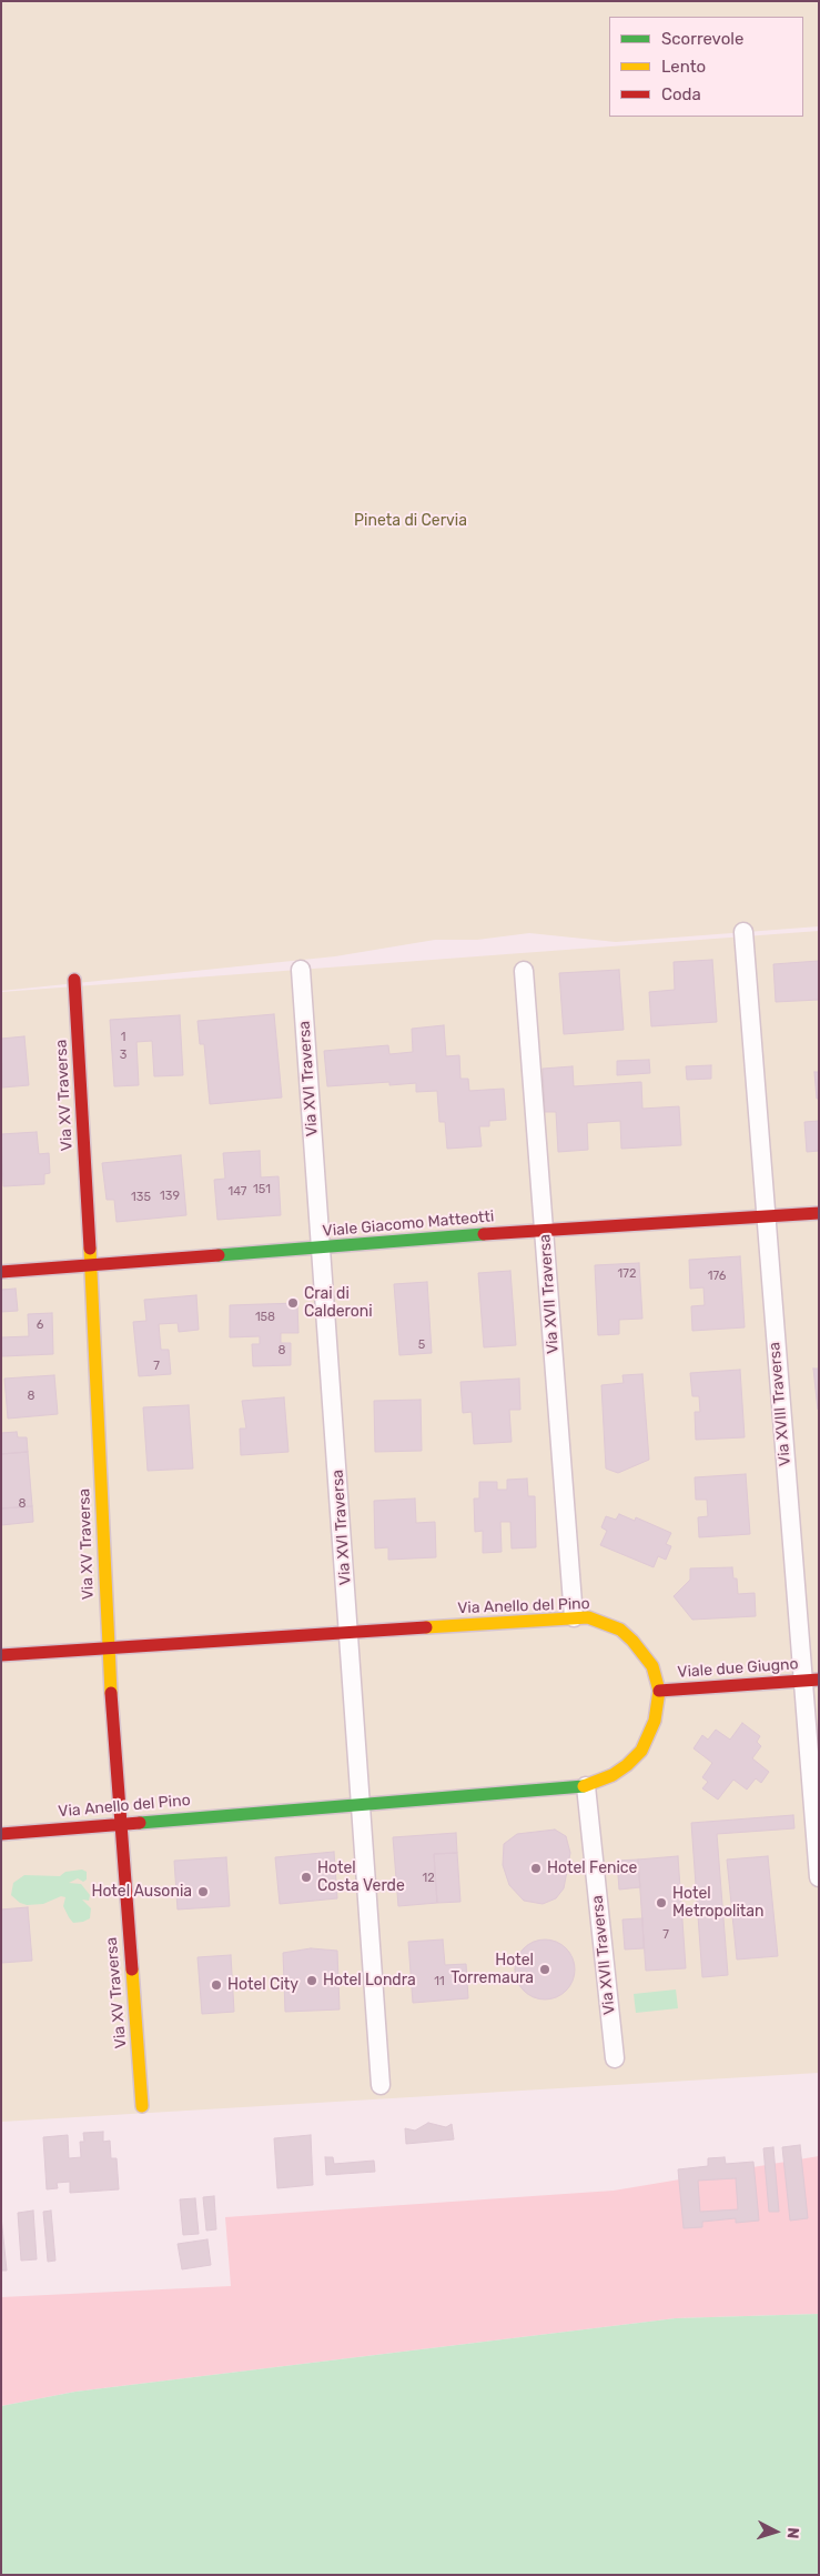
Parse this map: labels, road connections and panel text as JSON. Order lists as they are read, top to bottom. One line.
{"streets":{"street":["Via XVI Traversa","Via XV Traversa","Viale Giacomo Matteotti","Via XVII Traversa","Via XVIII Traversa","Via Anello del Pino","Viale due Giugno"]},"crossings":[["Via XVI Traversa","Viale Giacomo Matteotti"],["Via XVI Traversa","Via Anello del Pino"],["Via XV Traversa","Viale Giacomo Matteotti"],["Via XV Traversa","Via Anello del Pino"],["Viale Giacomo Matteotti","Via XVII Traversa"],["Viale Giacomo Matteotti","Via XVIII Traversa"],["Via XVII Traversa","Via Anello del Pino"],["Via XVIII Traversa","Viale due Giugno"],["Via Anello del Pino","Viale due Giugno"]],"parks":["Pineta di Cervia"],"places":["Crai di Calderoni","Hotel Fenice","Hotel Costa Verde","Hotel Ausonia","Hotel Metropolitan","Hotel Torremaura","Hotel Londra","Hotel City"],"house_numbers":["1","3","151","147","139","135","172","176","158","6","5","8","7","8","8","12","7","11"],"legend":["Scorrevole","Lento","Coda"],"north":"right"}
